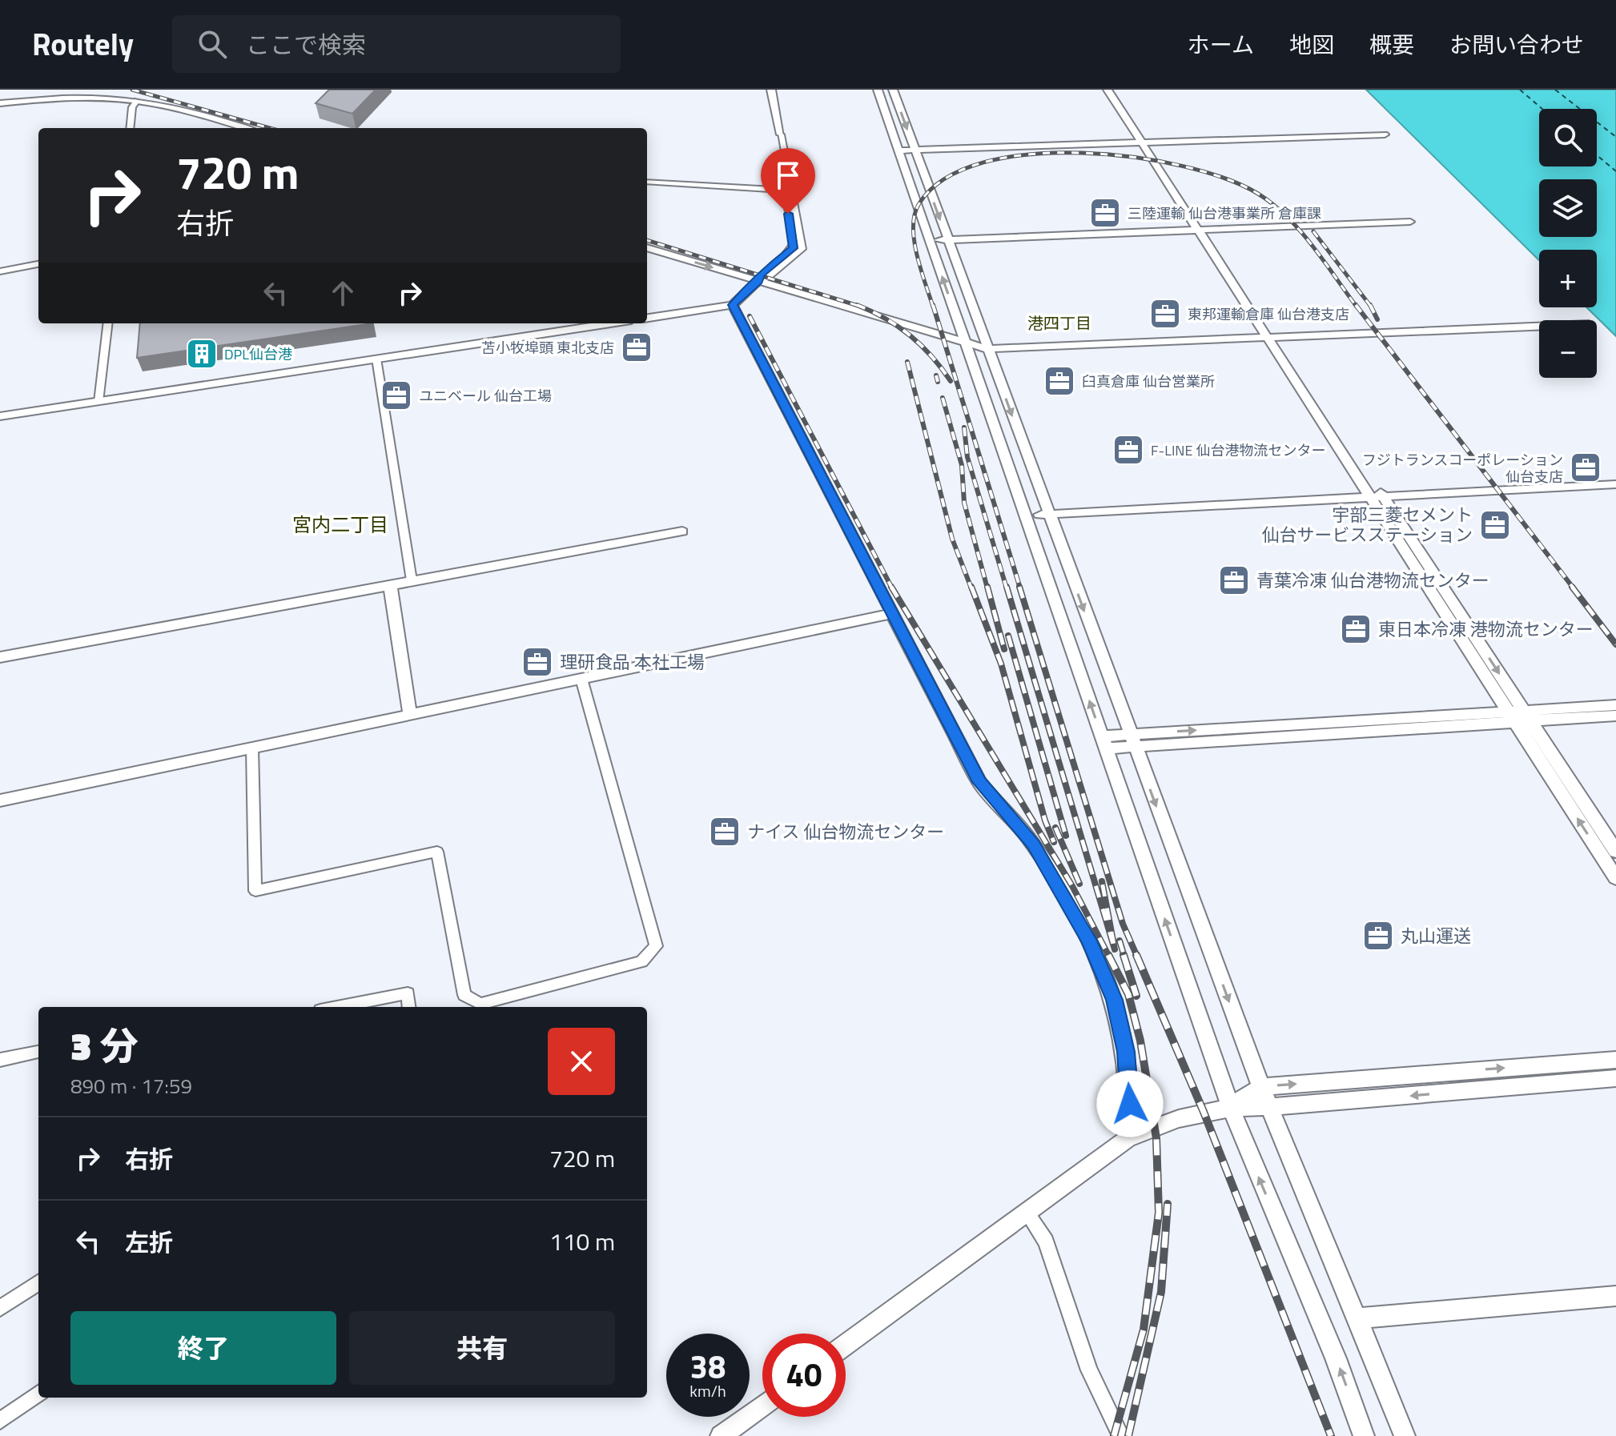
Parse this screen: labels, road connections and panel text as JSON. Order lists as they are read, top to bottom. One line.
{"districts":["港四丁目","宮内二丁目"],"places":{"office":["三陸運輸 仙台港事業所 倉庫課","東邦運輸倉庫 仙台港支店","苫小牧埠頭 東北支店","臼真倉庫 仙台営業所","ユニベール 仙台工場","F-LINE 仙台港物流センター","フジトランスコーポレーション 仙台支店","宇部三菱セメント 仙台サービスステーション","青葉冷凍 仙台港物流センター","東日本冷凍 港物流センター","理研食品 本社工場","ナイス 仙台物流センター","丸山運送"],"building":["DPL仙台港"]},"page":{"header":"Routely","search":"ここで検索","nav":["ホーム","地図","概要","お問い合わせ"],"map_buttons":["+","−"],"turn":["720 m","右折"],"heading":["3 分","890 m · 17:59"],"list":[{"name":"右折","value":"720 m"},{"name":"左折","value":"110 m"}],"buttons":["終了","共有"],"speed":"38 km/h","limit":"40"}}
